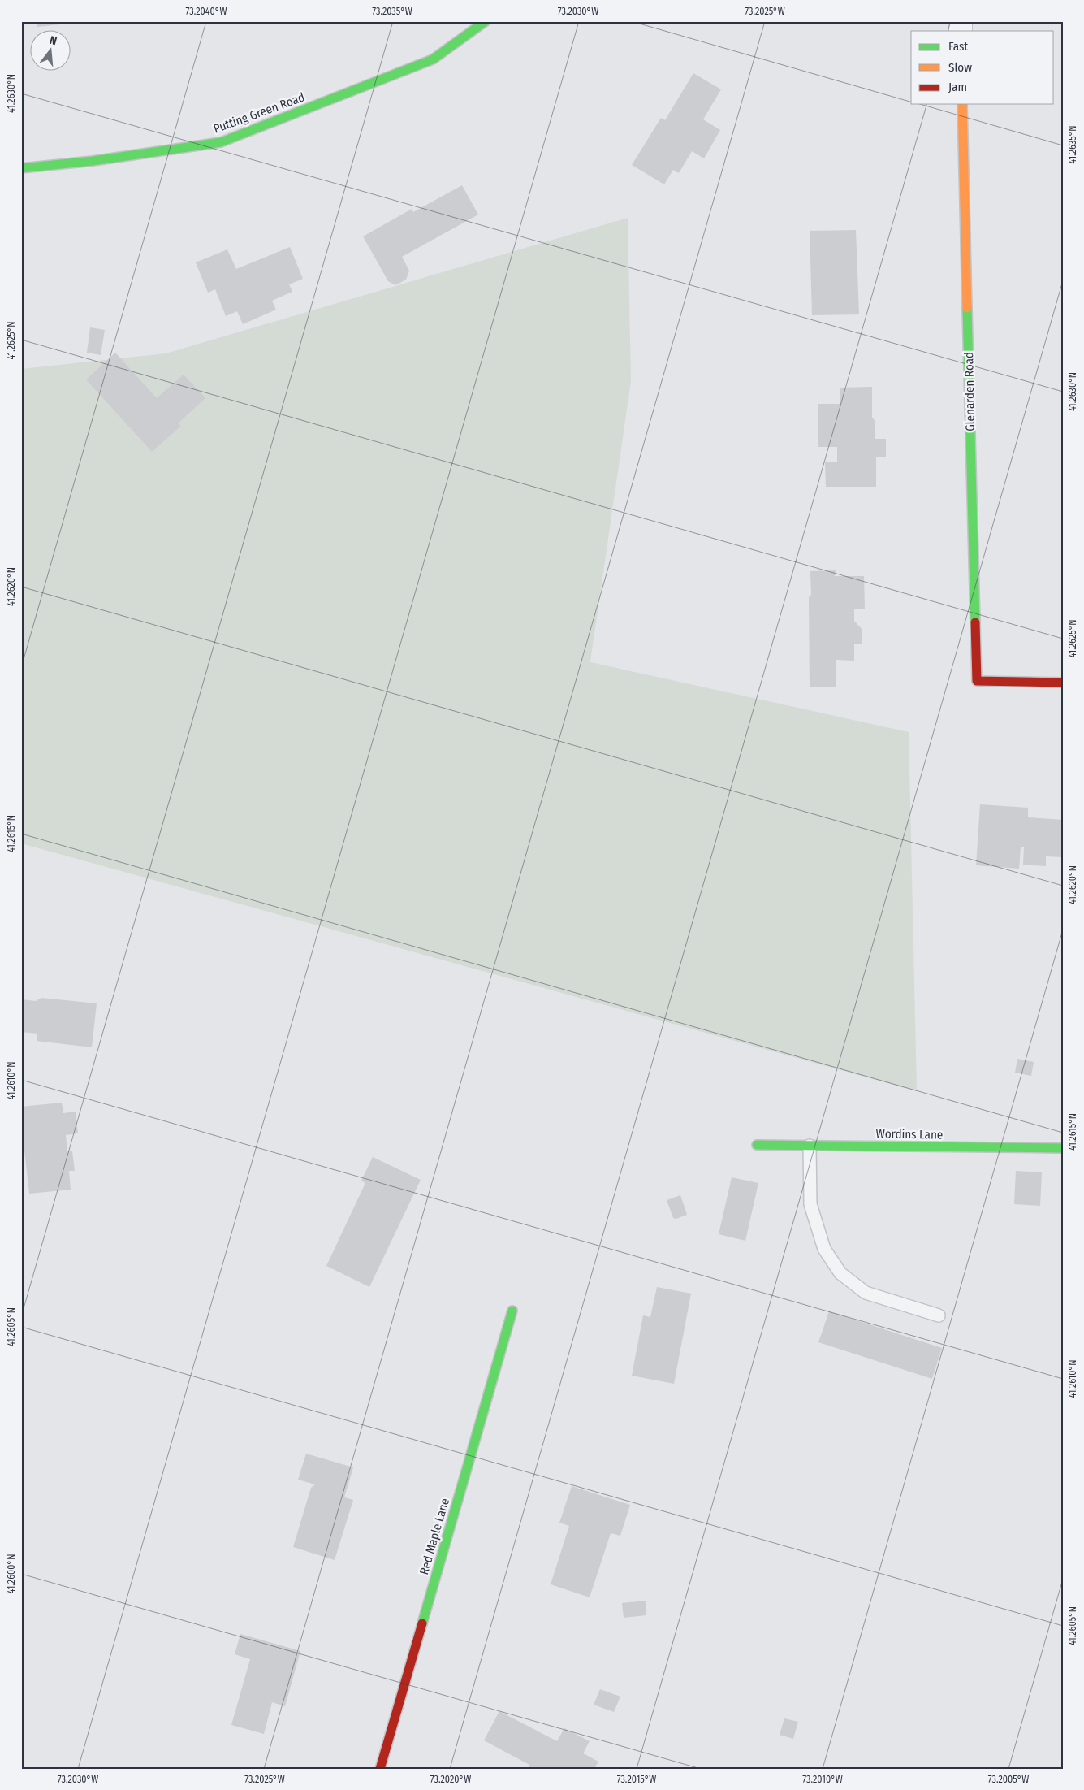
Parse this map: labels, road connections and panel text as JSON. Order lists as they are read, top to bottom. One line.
{"streets":{"street":["Putting Green Road","Glenarden Road","Wordins Lane","Red Maple Lane"]},"legend":["Fast","Slow","Jam"],"north":"top","coordinates":["73.2040°W","73.2035°W","73.2030°W","73.2025°W","41.2630°N","41.2635°N","41.2625°N","41.2620°N","41.2615°N","41.2610°N","41.2605°N","41.2600°N","73.2020°W","73.2015°W","73.2010°W","73.2005°W"]}
